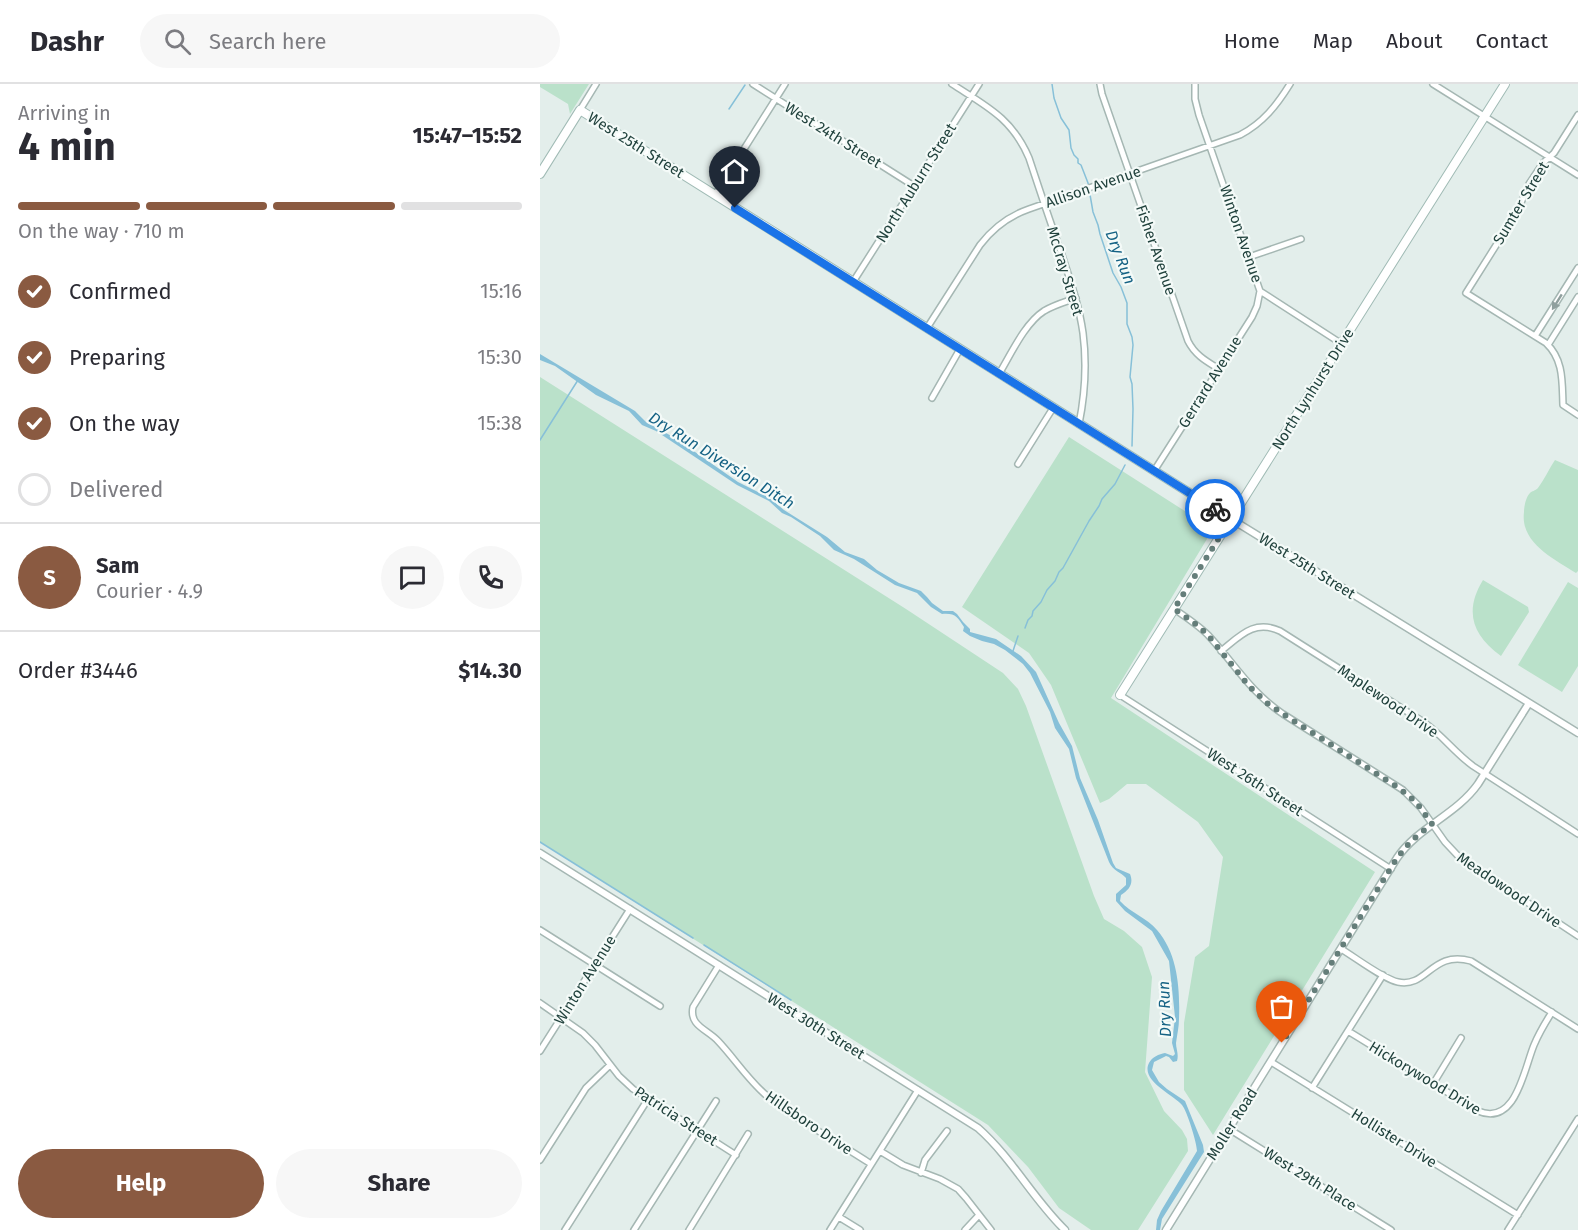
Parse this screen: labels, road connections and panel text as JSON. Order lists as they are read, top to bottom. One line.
{"streets":{"main road":["West 25th Street","North Lynhurst Drive"],"street":["West 24th Street","North Auburn Street","Allison Avenue","Sumter Street","Winton Avenue","Fisher Avenue","McCray Street","Gerrard Avenue","Maplewood Drive","West 26th Street","Meadowood Drive","West 30th Street","Hickorywood Drive","Patricia Street","Hillsboro Drive","Moller Road","Hollister Drive","West 29th Place"]},"crossings":[["West 24th Street","North Auburn Street"],["West 25th Street","North Auburn Street"],["West 25th Street","Allison Avenue"],["West 25th Street","McCray Street"],["West 25th Street","Gerrard Avenue"],["West 25th Street","North Lynhurst Drive"],["West 25th Street","Moller Road"],["North Auburn Street","McCray Street"],["Allison Avenue","Winton Avenue"],["Allison Avenue","Fisher Avenue"],["Allison Avenue","McCray Street"],["Winton Avenue","Gerrard Avenue"],["Winton Avenue","North Lynhurst Drive"],["Winton Avenue","West 30th Street"],["Winton Avenue","Patricia Street"],["Fisher Avenue","Gerrard Avenue"],["North Lynhurst Drive","West 26th Street"],["North Lynhurst Drive","Meadowood Drive"],["Maplewood Drive","Meadowood Drive"],["Maplewood Drive","Moller Road"],["West 26th Street","Moller Road"],["Meadowood Drive","Moller Road"],["West 30th Street","Hillsboro Drive"],["Moller Road","Hollister Drive"],["Moller Road","West 29th Place"]],"water":["Dry Run","Dry Run Diversion Ditch"],"page":{"header":"Dashr","search":"Search here","nav":["Home","Map","About","Contact"],"heading":["4 min","Arriving in","15:47–15:52"],"panel":["Sam","Courier · 4.9","Order #3446","$14.30"],"bar":"On the way · 710 m","list":[["Confirmed","15:16"],["Preparing","15:30"],["On the way","15:38"],"Delivered"],"round":"S","buttons":["Help","Share"]}}
